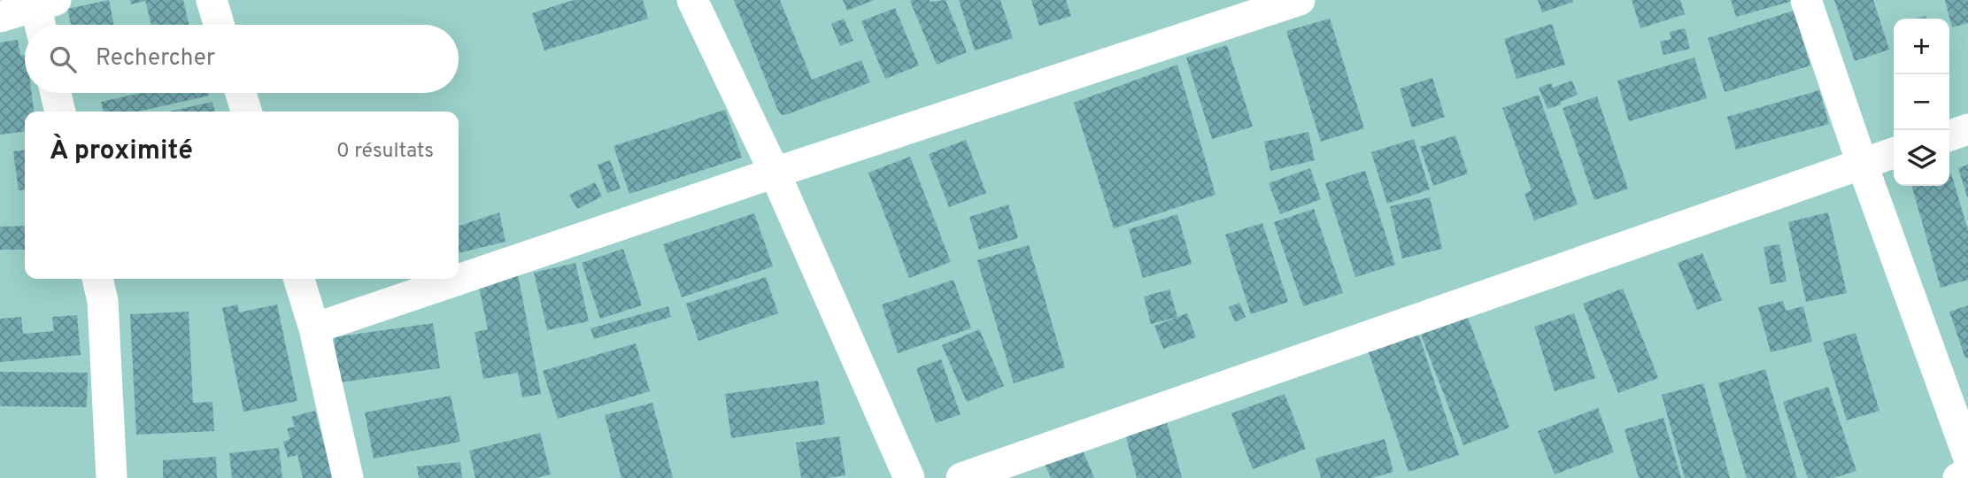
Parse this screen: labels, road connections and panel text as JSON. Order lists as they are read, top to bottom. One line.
{"page":{"map_buttons":["+","−"],"search":"Rechercher","heading":["À proximité","0 résultats"]}}
